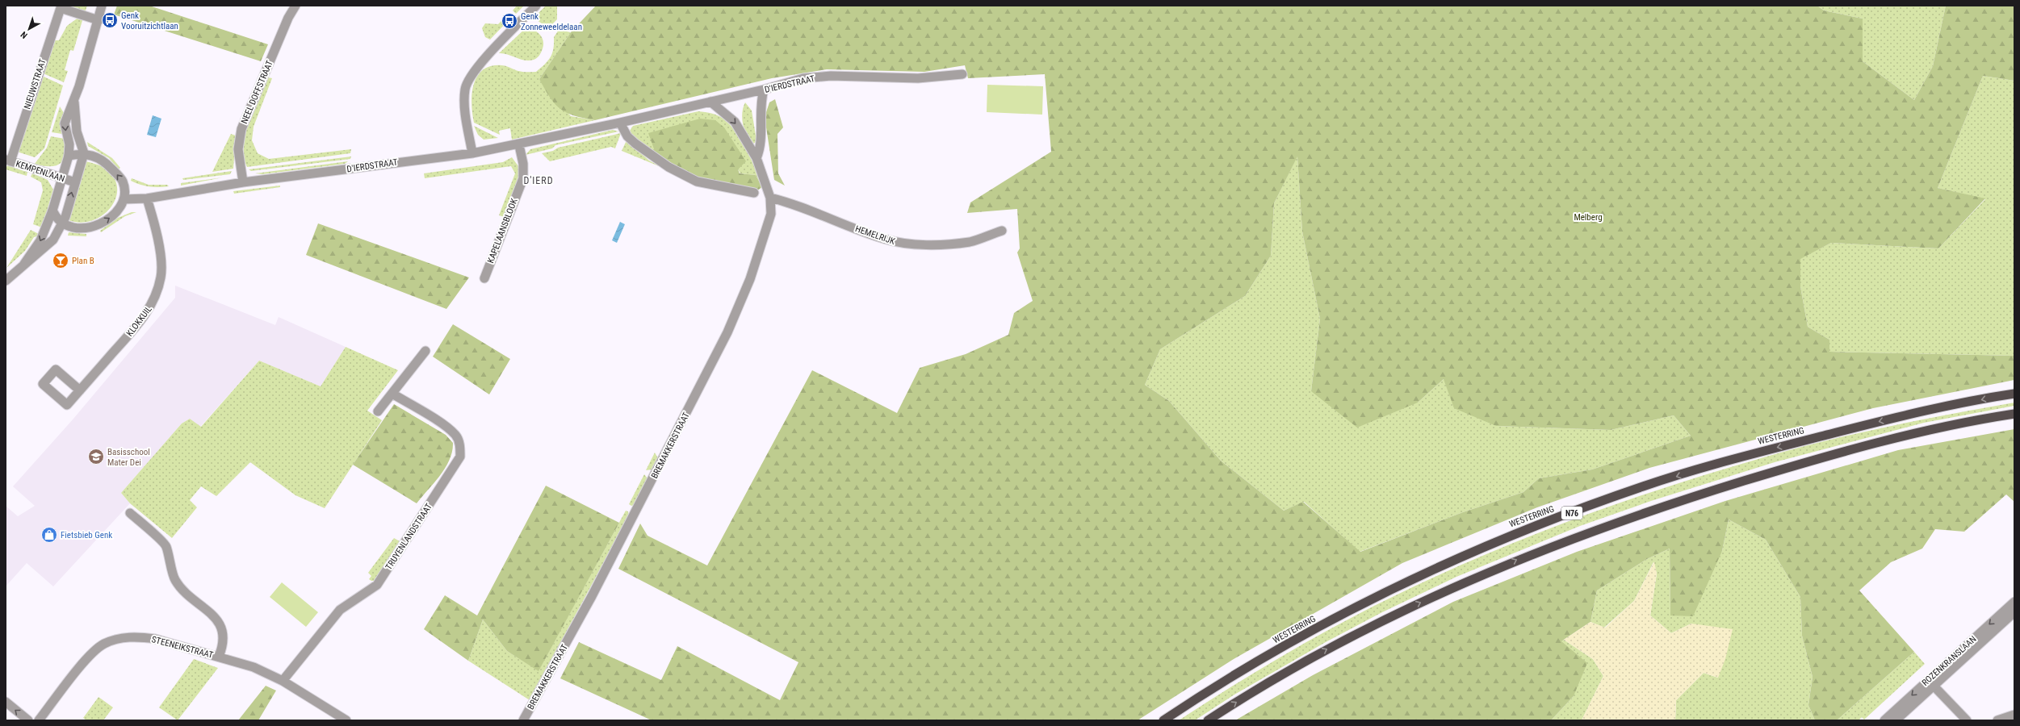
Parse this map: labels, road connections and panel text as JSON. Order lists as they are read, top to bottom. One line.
{"streets":{"highway":["WESTERRING","N76"],"street":["NIEUWSTRAAT","D'IERDSTRAAT","NEEL DOFFSTRAAT","KEMPENLAAN","KAPELAANSBLOOK","HEMELRIJK","KLOKKUIL","BREMAKKERSTRAAT","TRUYENLANDSTRAAT","STEENEIKSTRAAT","ROZENKRANSLAAN"]},"crossings":[["NIEUWSTRAAT","KEMPENLAAN"],["D'IERDSTRAAT","NEEL DOFFSTRAAT"],["D'IERDSTRAAT","KAPELAANSBLOOK"],["D'IERDSTRAAT","KLOKKUIL"],["D'IERDSTRAAT","BREMAKKERSTRAAT"],["HEMELRIJK","BREMAKKERSTRAAT"],["TRUYENLANDSTRAAT","STEENEIKSTRAAT"]],"districts":["D'IERD"],"parks":["Melberg"],"places":{"bus stop":["Genk Vooruitzichtlaan","Genk Zonneweeldelaan"],"bar":["Plan B"],"school or university":["Basisschool Mater Dei"],"shop":["Fietsbieb Genk"]},"north":"bottom left"}
